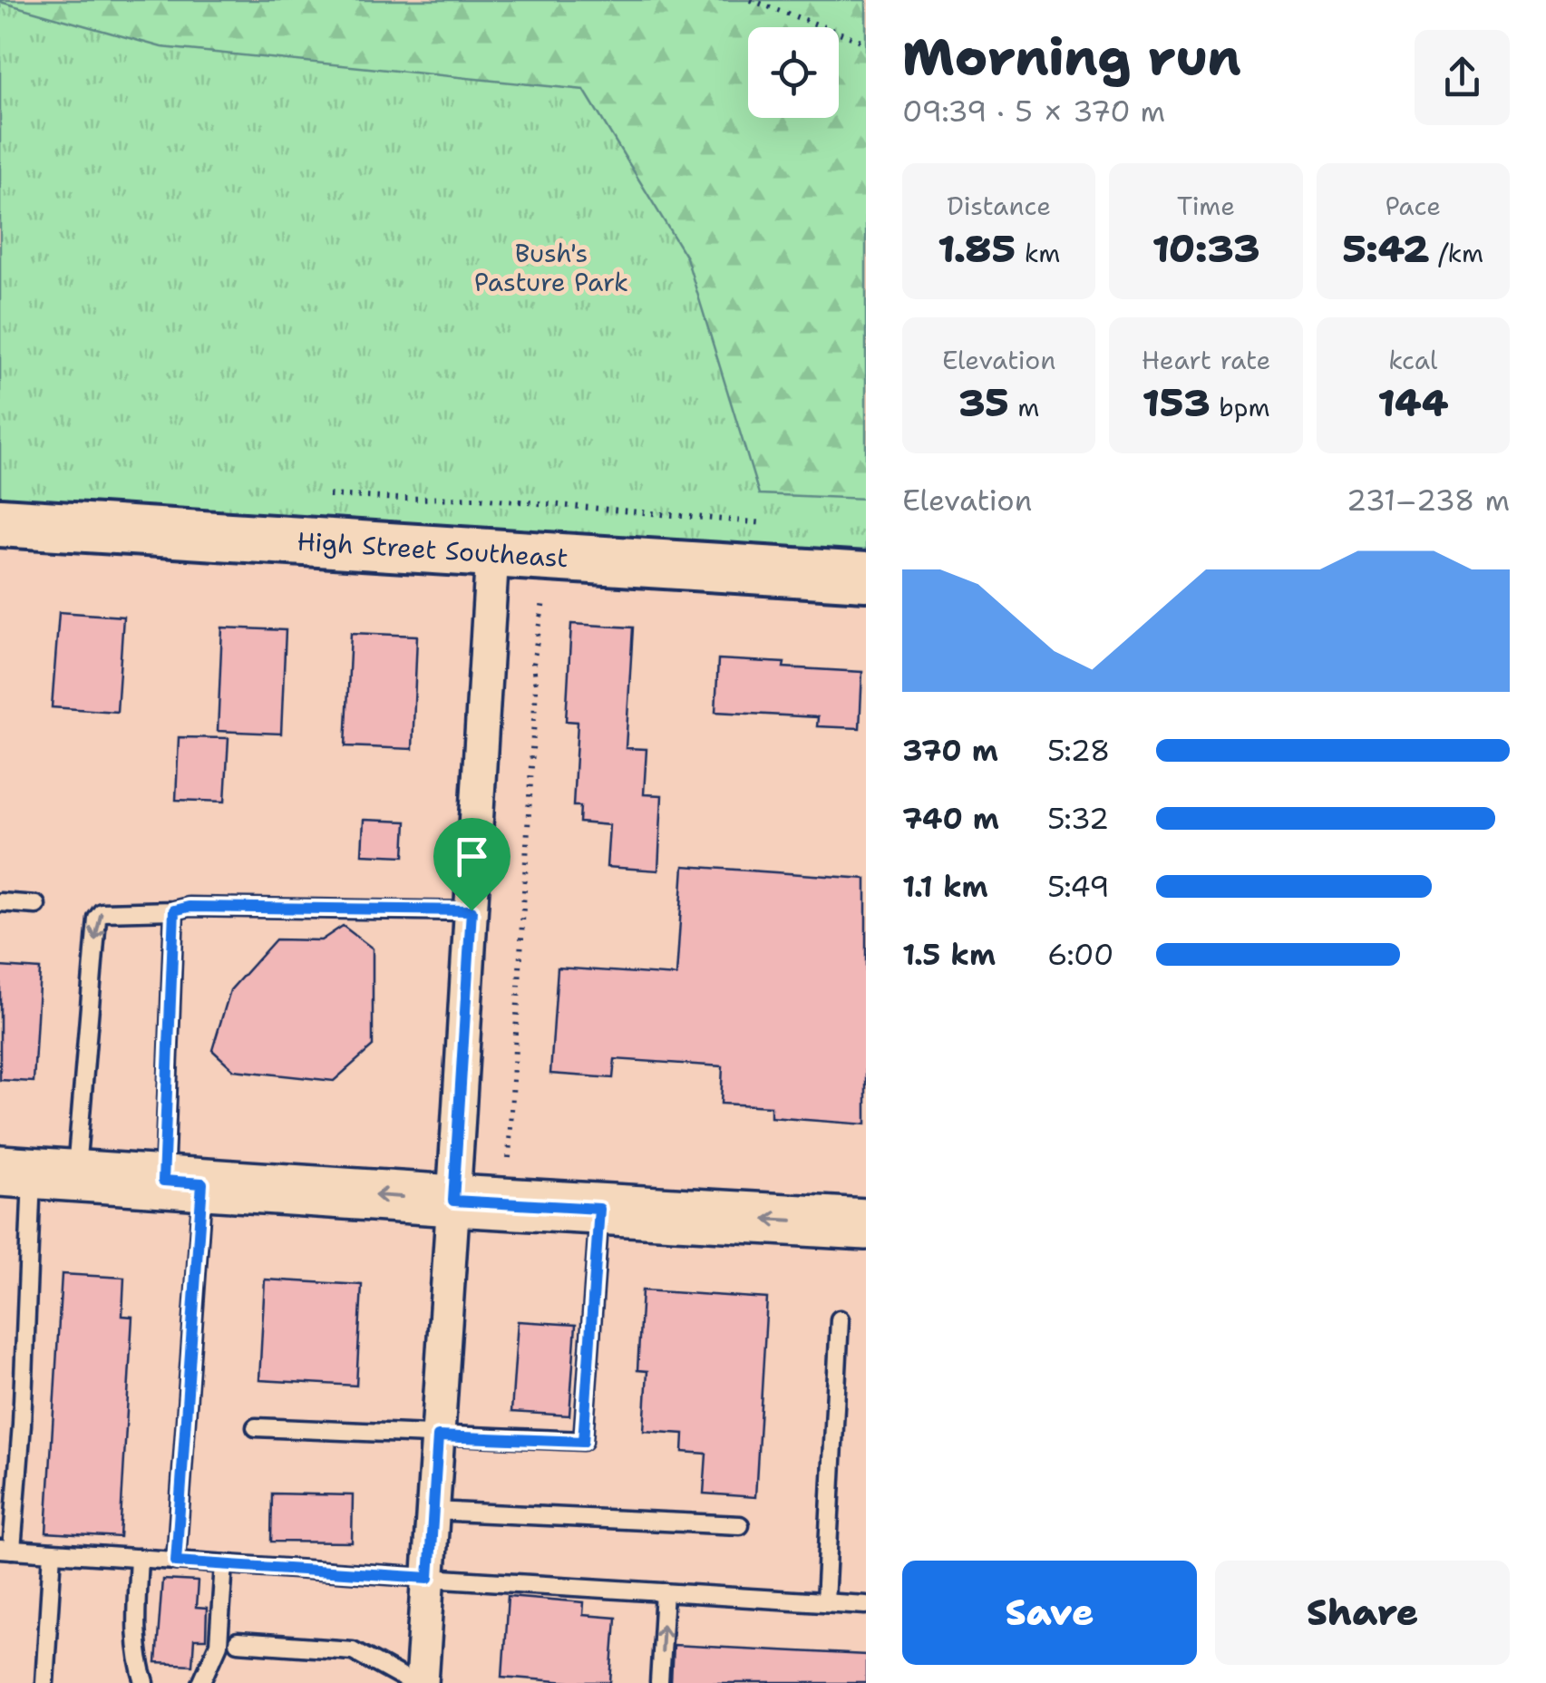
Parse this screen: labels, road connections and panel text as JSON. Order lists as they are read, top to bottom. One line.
{"streets":{"street":["High Street Southeast"]},"parks":["Bush's Pasture Park"],"page":{"heading":["Morning run","09:39 · 5 × 370 m"],"stats":[["Distance","1.85 km"],["Time","10:33"],["Pace","5:42 /km"],["Elevation","35 m"],["Heart rate","153 bpm"],["kcal","144"]],"chart":["Elevation","231–238 m"],"list":[{"name":"370 m","note":"5:28"},{"name":"740 m","note":"5:32"},{"name":"1.1 km","note":"5:49"},{"name":"1.5 km","note":"6:00"}],"buttons":["Save","Share"]}}
